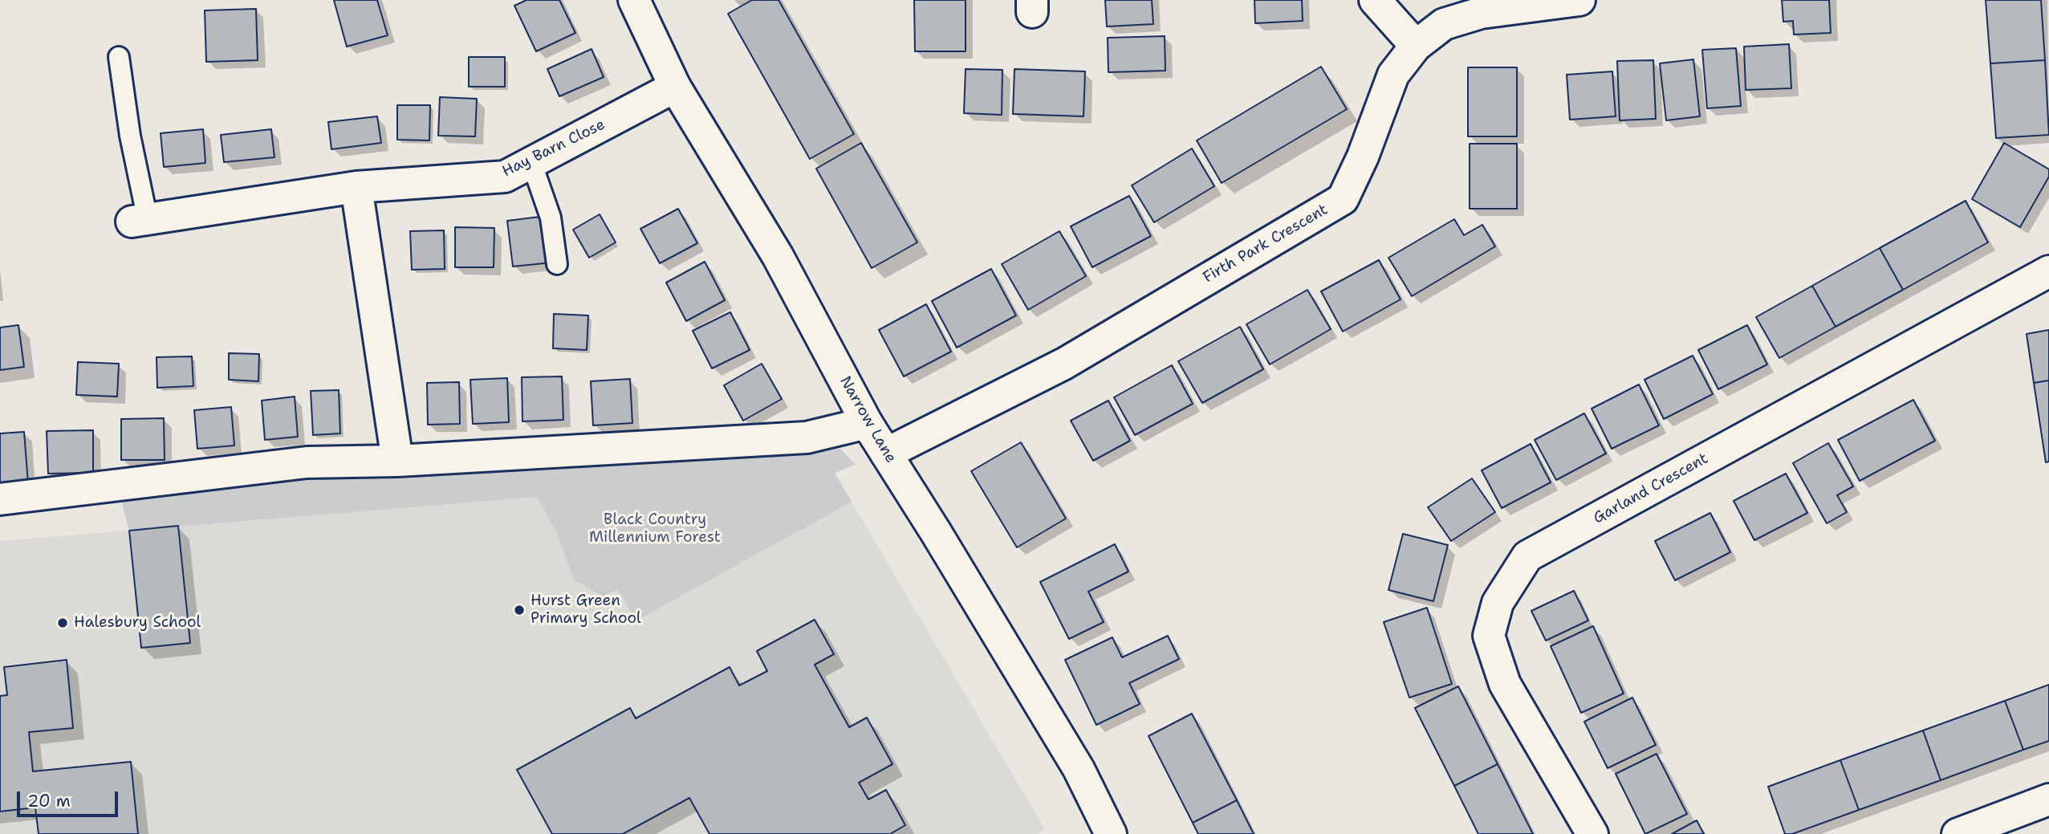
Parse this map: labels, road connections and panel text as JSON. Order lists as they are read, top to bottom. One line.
{"streets":{"street":["Hay Barn Close","Firth Park Crescent","Narrow Lane","Garland Crescent"]},"crossings":[["Hay Barn Close","Narrow Lane"],["Firth Park Crescent","Narrow Lane"]],"parks":["Black Country Millennium Forest"],"places":["Hurst Green Primary School","Halesbury School"],"scale_bar":"20 m"}
